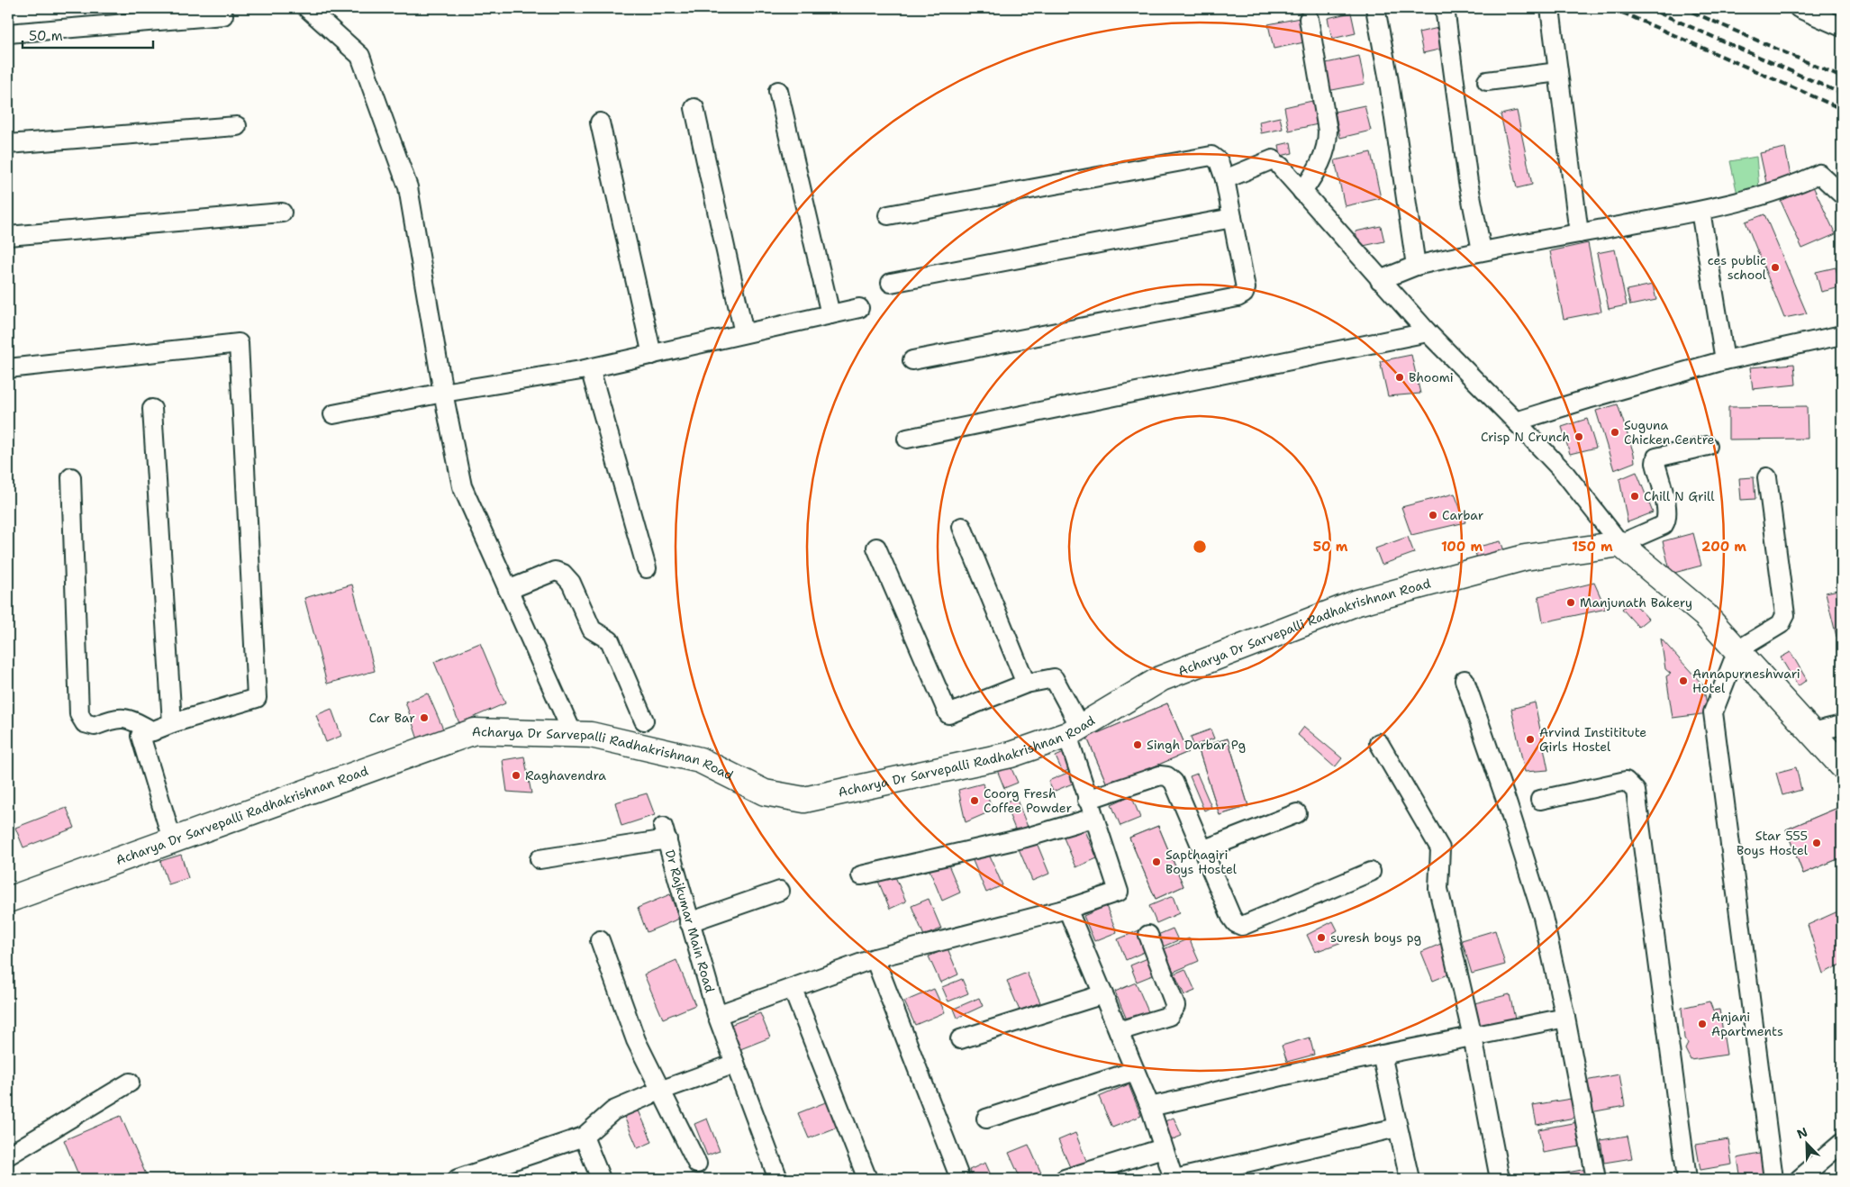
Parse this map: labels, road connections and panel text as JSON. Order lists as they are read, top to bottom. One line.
{"streets":{"street":["Acharya Dr Sarvepalli Radhakrishnan Road","Dr Rajkumar Main Road"]},"places":["ces public school","Bhoomi","Suguna Chicken Centre","Crisp N Crunch","Chill N Grill","Carbar","Manjunath Bakery","Annapurneshwari Hotel","Car Bar","Arvind Instititute Girls Hostel","Singh Darbar Pg","Raghavendra","Coorg Fresh Coffee Powder","Star 555 Boys Hostel","Sapthagiri Boys Hostel","suresh boys pg","Anjani Apartments"],"scale_bar":"50 m","north":"top left","rings":["50 m","100 m","150 m","200 m"]}
